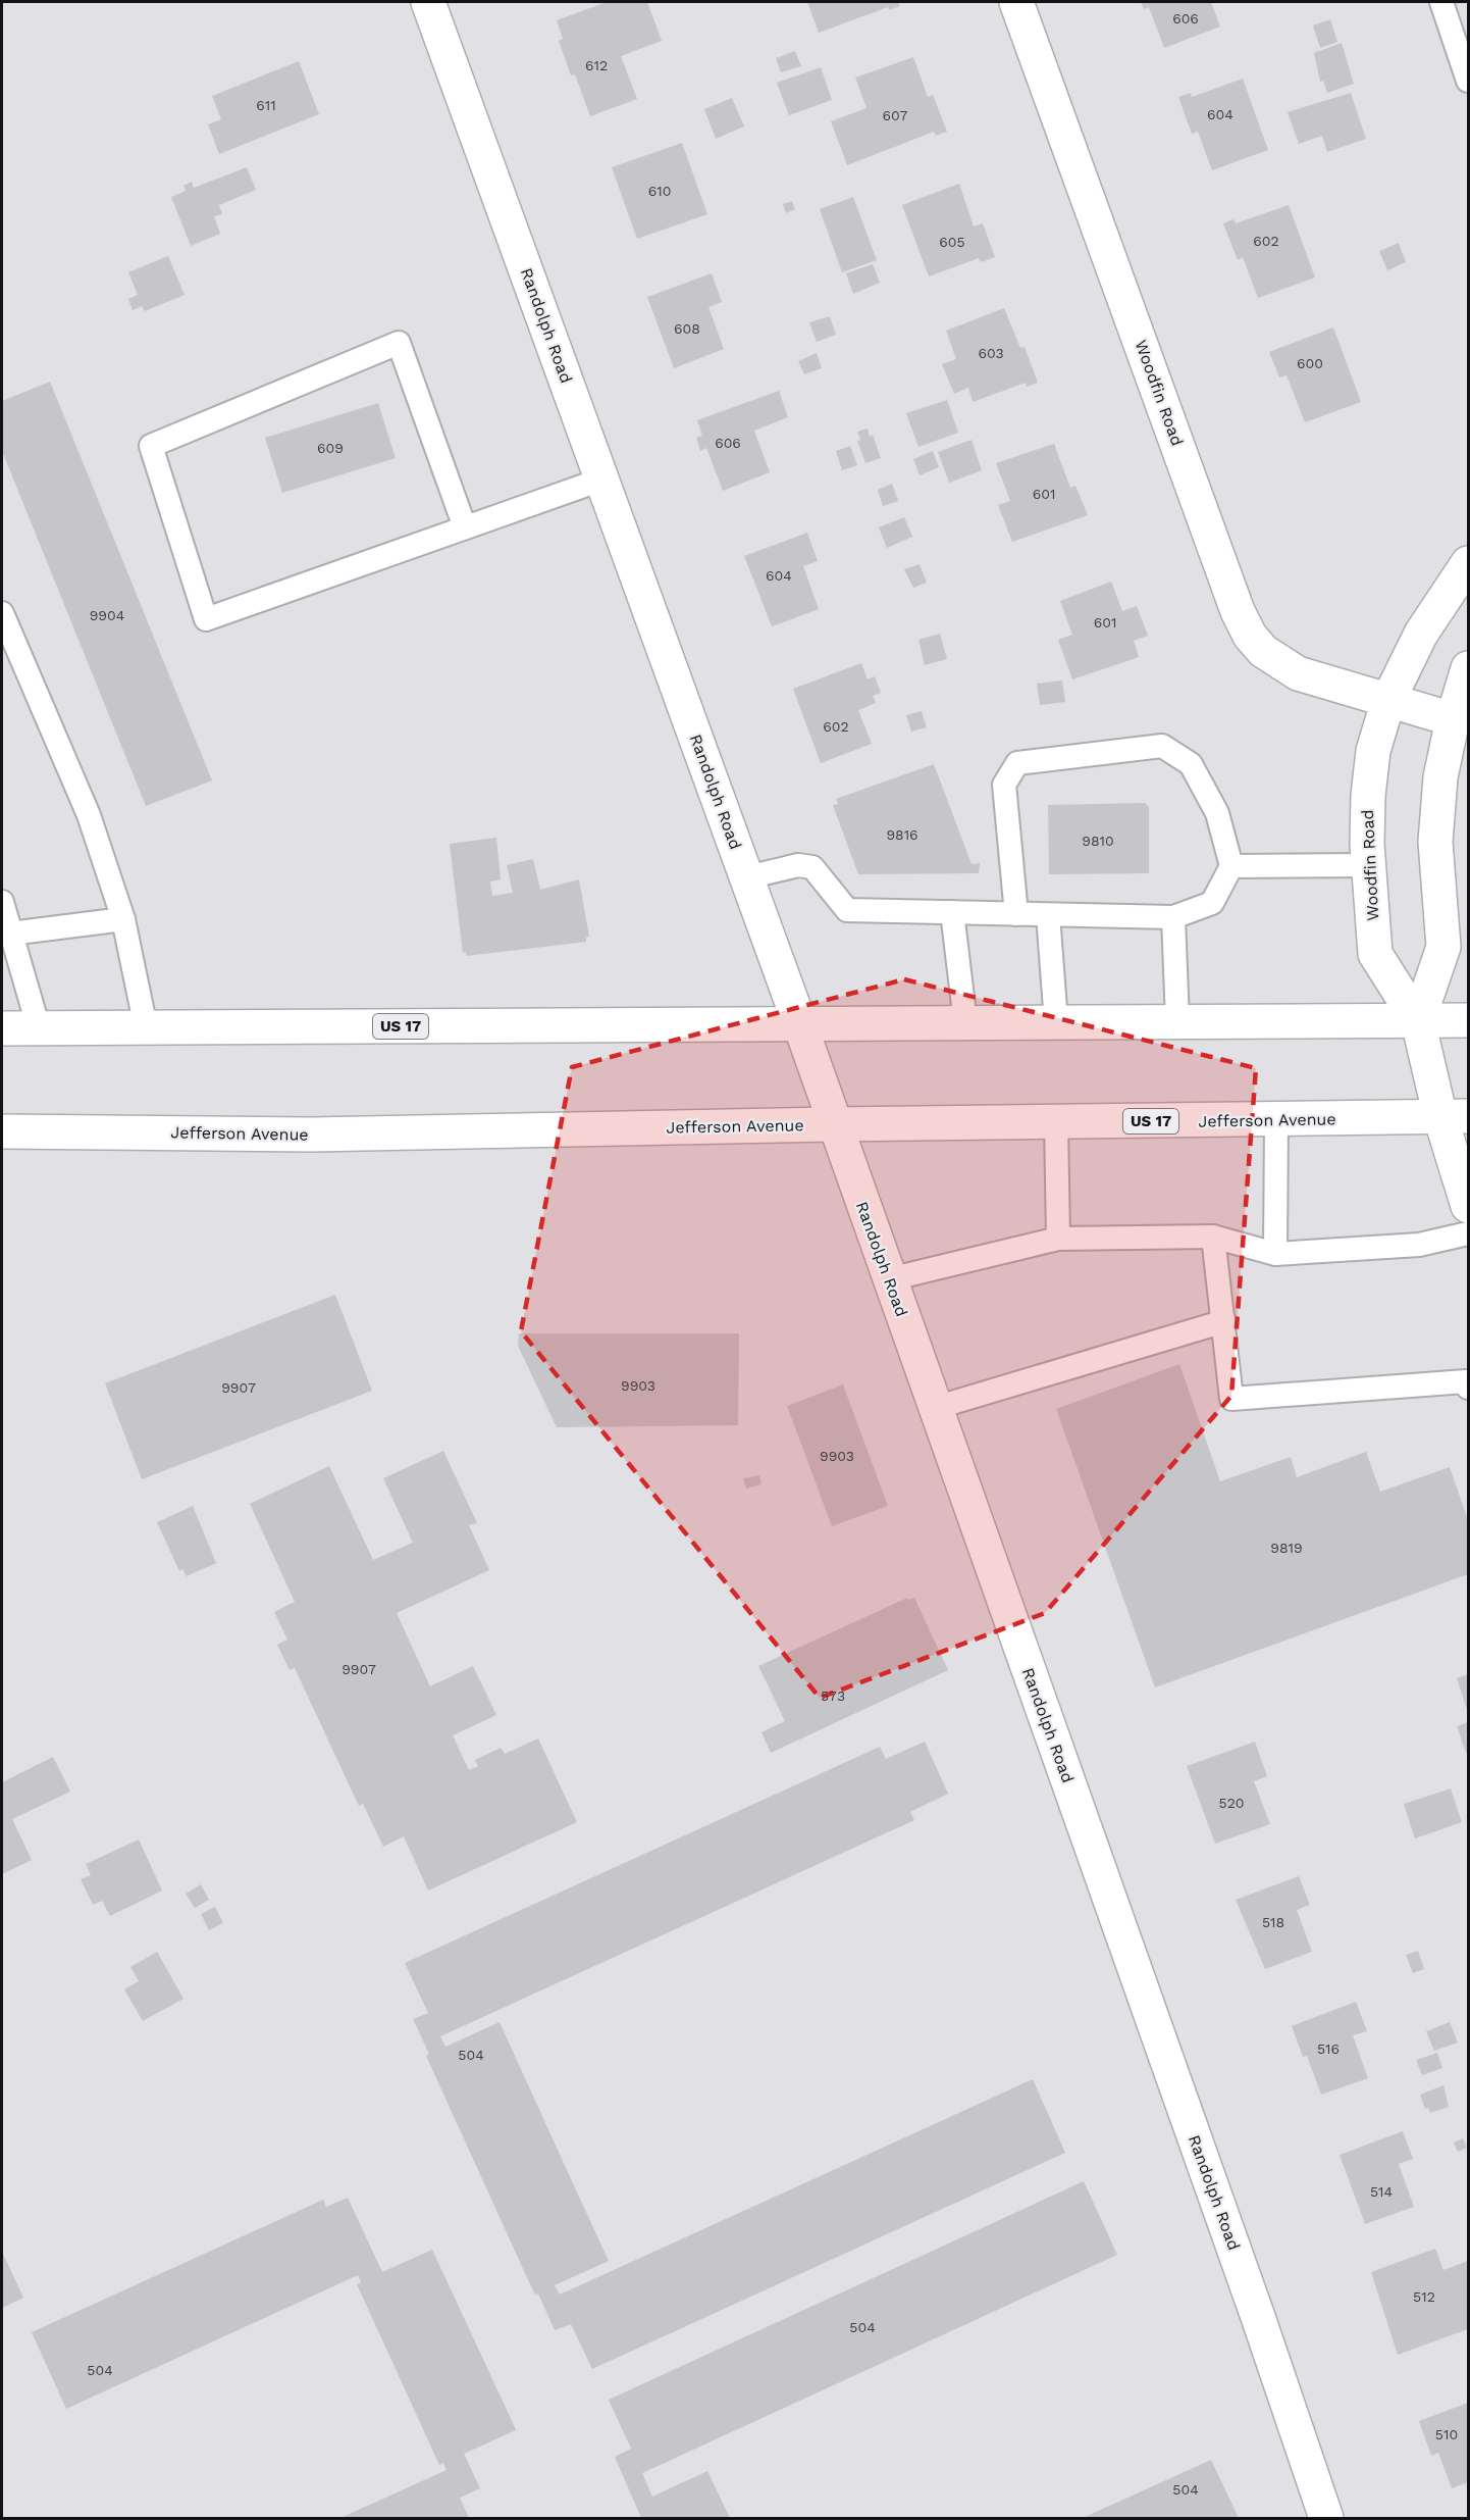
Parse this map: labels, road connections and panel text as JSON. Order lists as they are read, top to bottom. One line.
{"streets":{"street":["Randolph Road","Woodfin Road","US 17","Jefferson Avenue"]},"crossings":[["Randolph Road","US 17"],["Randolph Road","Jefferson Avenue"],["Woodfin Road","US 17"],["Woodfin Road","Jefferson Avenue"]],"house_numbers":["606","612","611","604","607","610","602","605","608","603","600","606","609","601","604","9904","601","602","9816","9810","9903","9907","9903","9819","9907","573","520","518","516","504","514","512","504","504","510","504"]}
